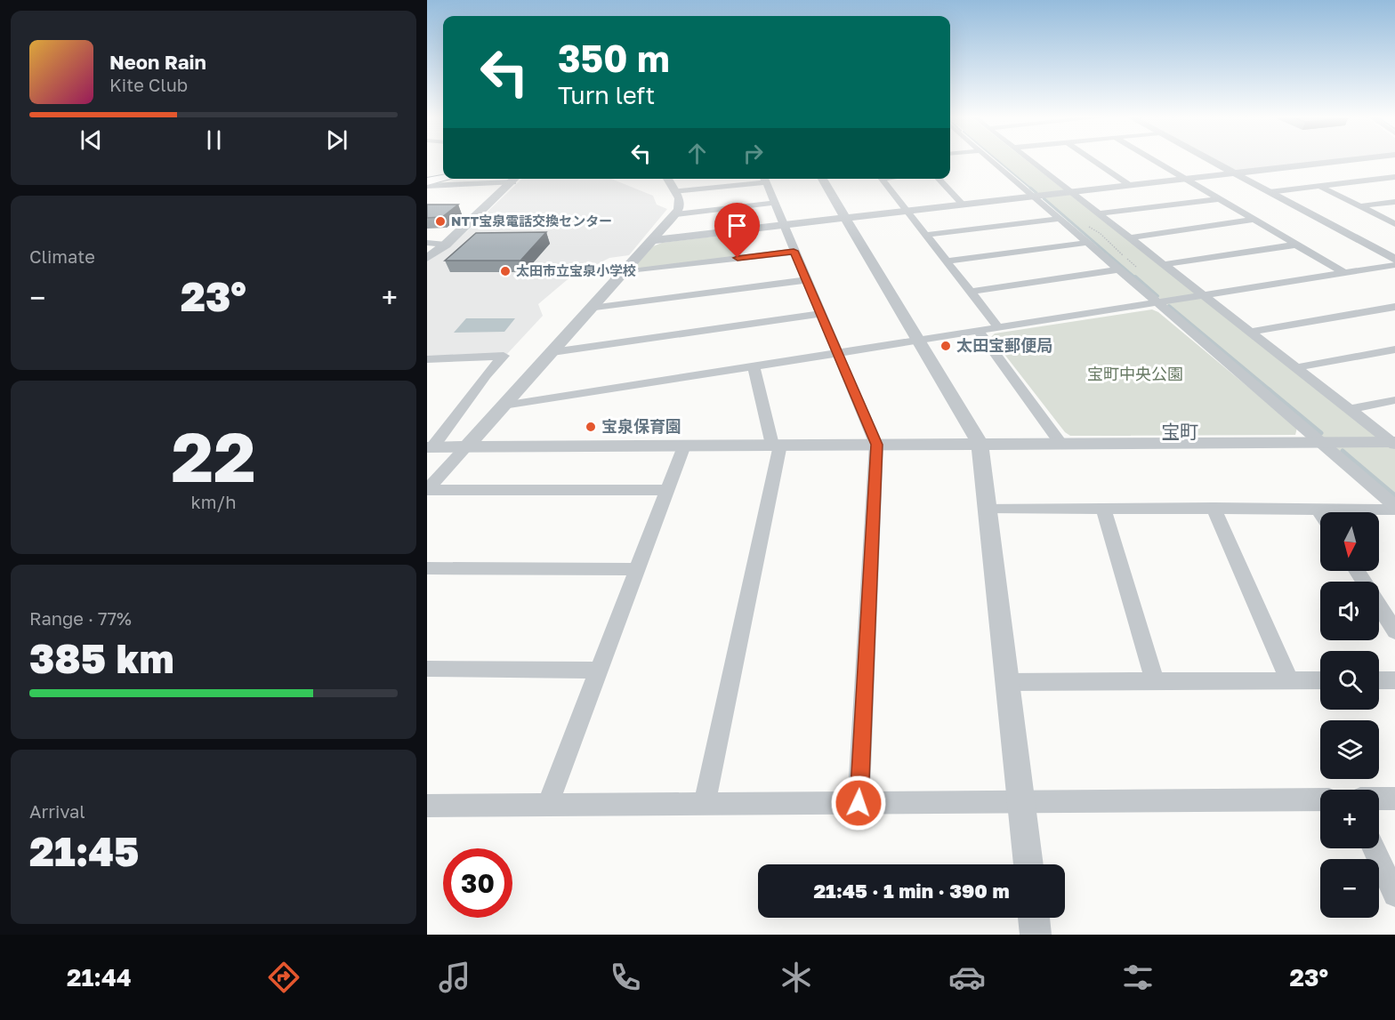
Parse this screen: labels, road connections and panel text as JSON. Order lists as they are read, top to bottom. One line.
{"districts":["宝町"],"parks":["宝町中央公園"],"places":["NTT宝泉電話交換センター","太田市立宝泉小学校","太田宝郵便局","宝泉保育園"],"north":"bottom","page":{"turn":["350 m","Turn left"],"song":["Neon Rain","Kite Club"],"tile":["Climate",["22","km/h"],["Range · 77%","385 km"],["Arrival","21:45"]],"heat":["−","23°","+"],"map_buttons":["+","−"],"limit":"30","trip":"21:45 · 1 min · 390 m","tabs":["21:44","23°"]}}
